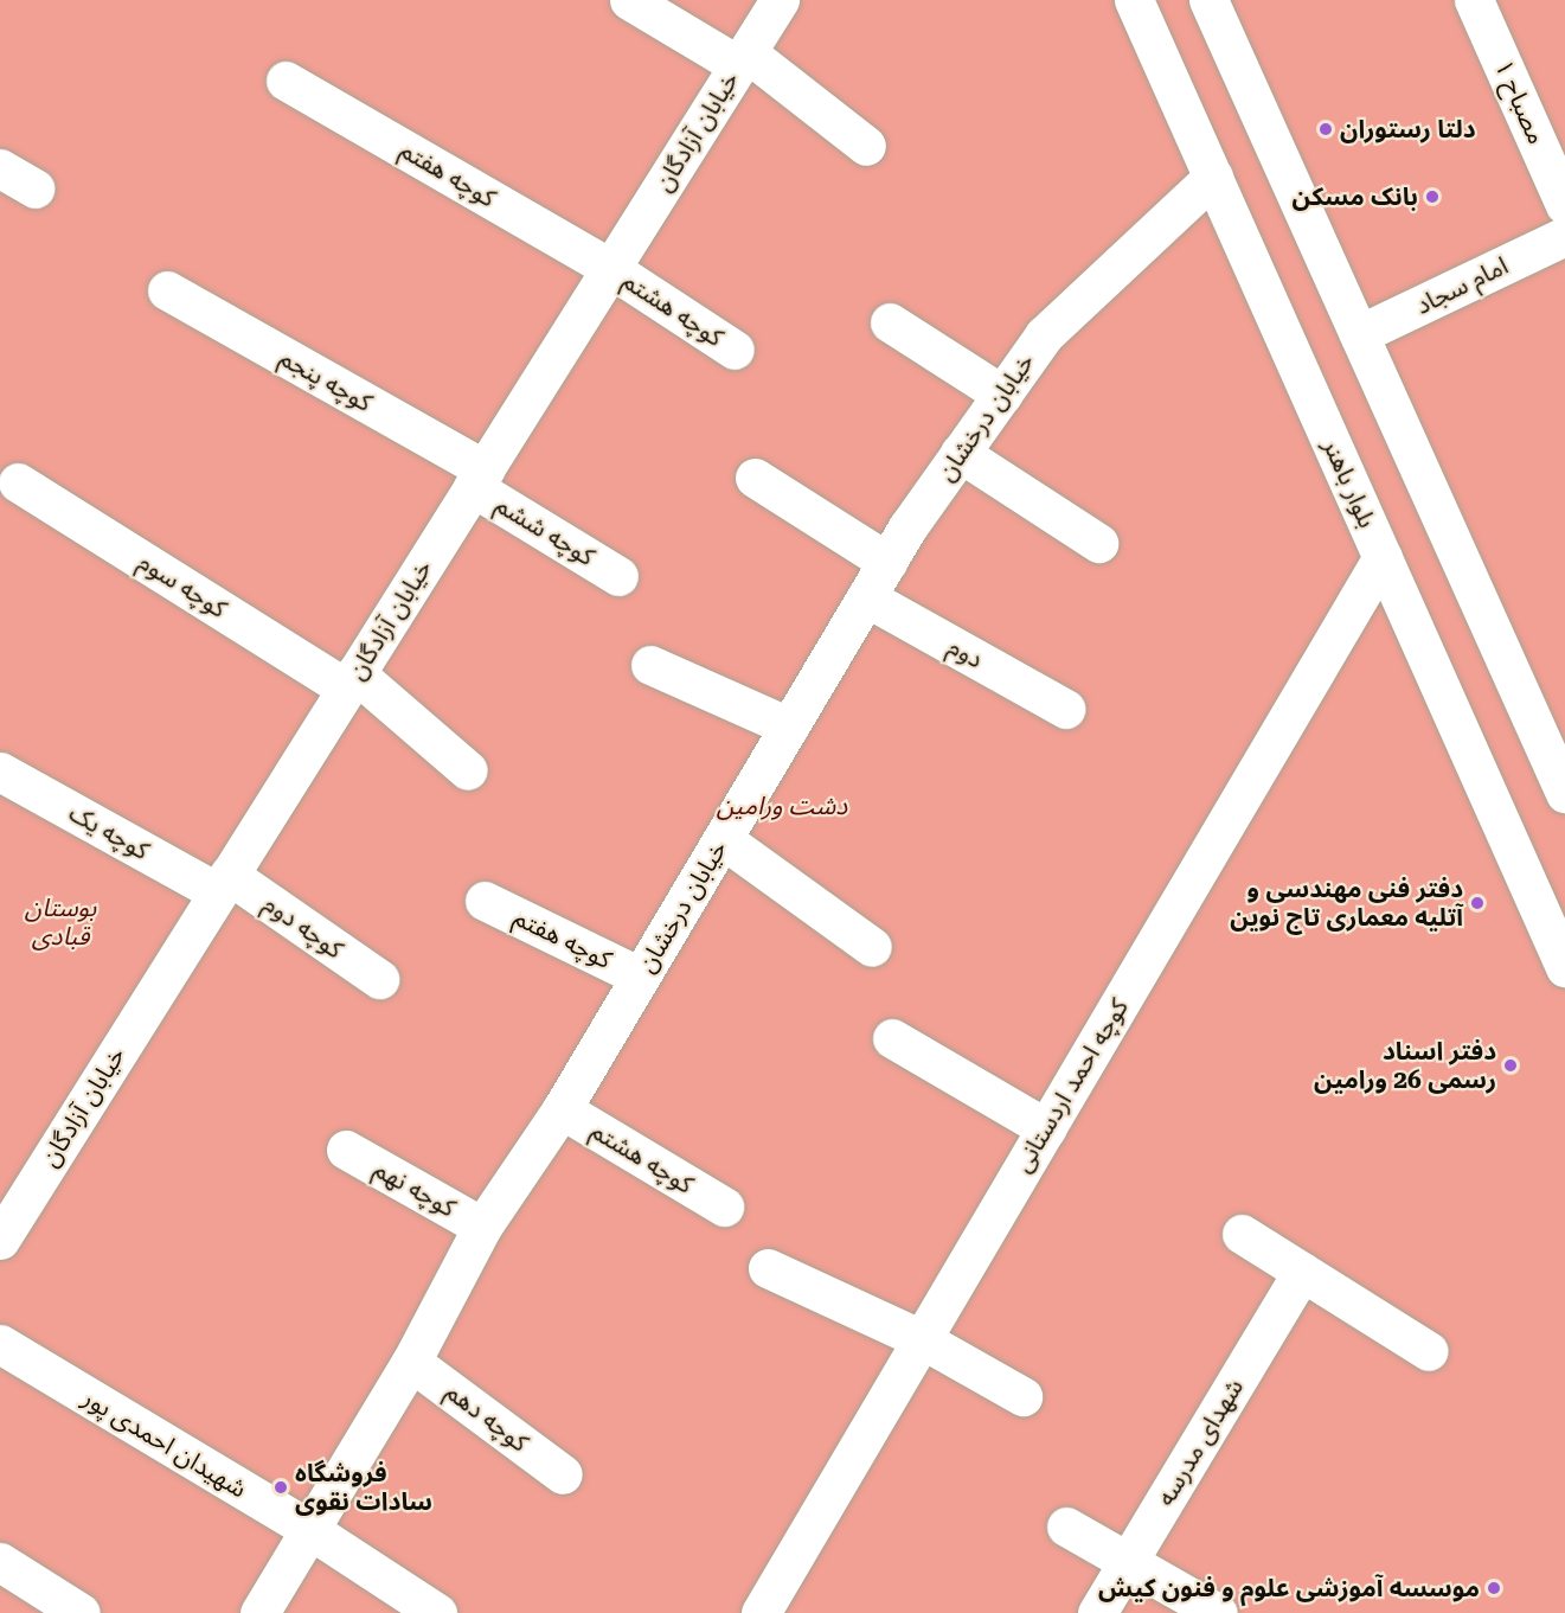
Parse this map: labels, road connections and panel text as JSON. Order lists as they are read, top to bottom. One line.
{"streets":{"street":["مصباح ۱","خیابان آزادگان","کوچه هفتم","امام سجاد","کوچه هشتم","کوچه پنجم","خیابان درخشان","بلوار باهنر","کوچه ششم","کوچه سوم","دوم","کوچه یک","کوچه دوم","کوچه احمد اردستانی","کوچه نهم","کوچه دهم","شهدای مدرسه","شهیدان احمدی پور"]},"crossings":[["خیابان آزادگان","کوچه هفتم"],["خیابان آزادگان","کوچه هشتم"],["خیابان آزادگان","کوچه پنجم"],["خیابان آزادگان","کوچه ششم"],["خیابان آزادگان","کوچه سوم"],["خیابان آزادگان","کوچه یک"],["خیابان آزادگان","کوچه دوم"],["کوچه هفتم","کوچه هشتم"],["کوچه هفتم","خیابان درخشان"],["کوچه هشتم","خیابان درخشان"],["کوچه پنجم","کوچه ششم"],["خیابان درخشان","بلوار باهنر"],["خیابان درخشان","دوم"],["خیابان درخشان","کوچه نهم"],["خیابان درخشان","کوچه دهم"],["خیابان درخشان","شهیدان احمدی پور"],["بلوار باهنر","کوچه احمد اردستانی"],["کوچه یک","کوچه دوم"]],"parks":["دشت ورامین","بوستان قبادی"],"places":["دلتا رستوران","بانک مسکن","دفتر فنی مهندسی و آتلیه معماری تاج نوین","دفتر اسناد رسمی 26 ورامین","فروشگاه سادات نقوی","موسسه آموزشی علوم و فنون کیش"]}
